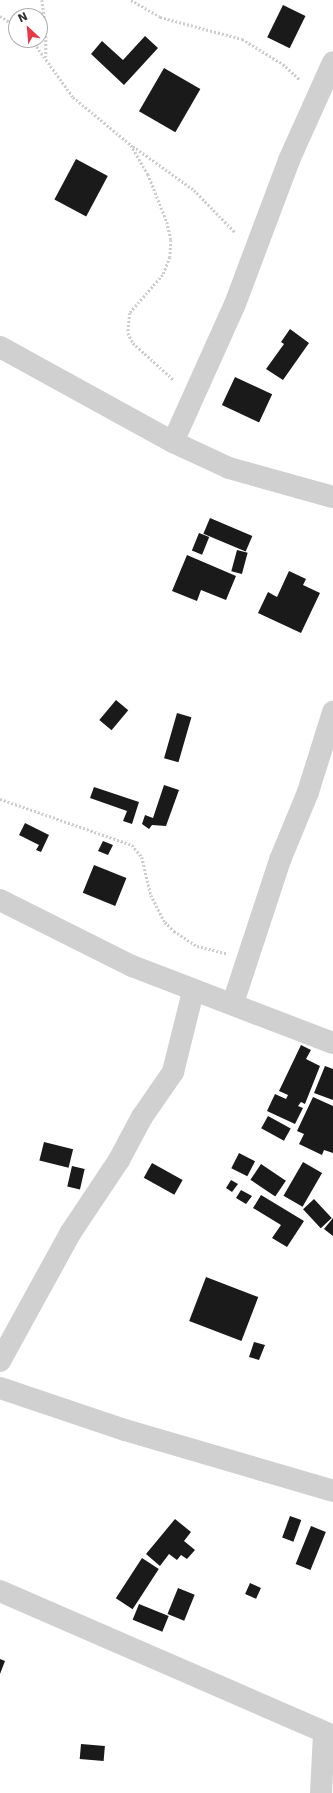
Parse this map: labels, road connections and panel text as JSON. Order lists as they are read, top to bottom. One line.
{"north":"top left"}
